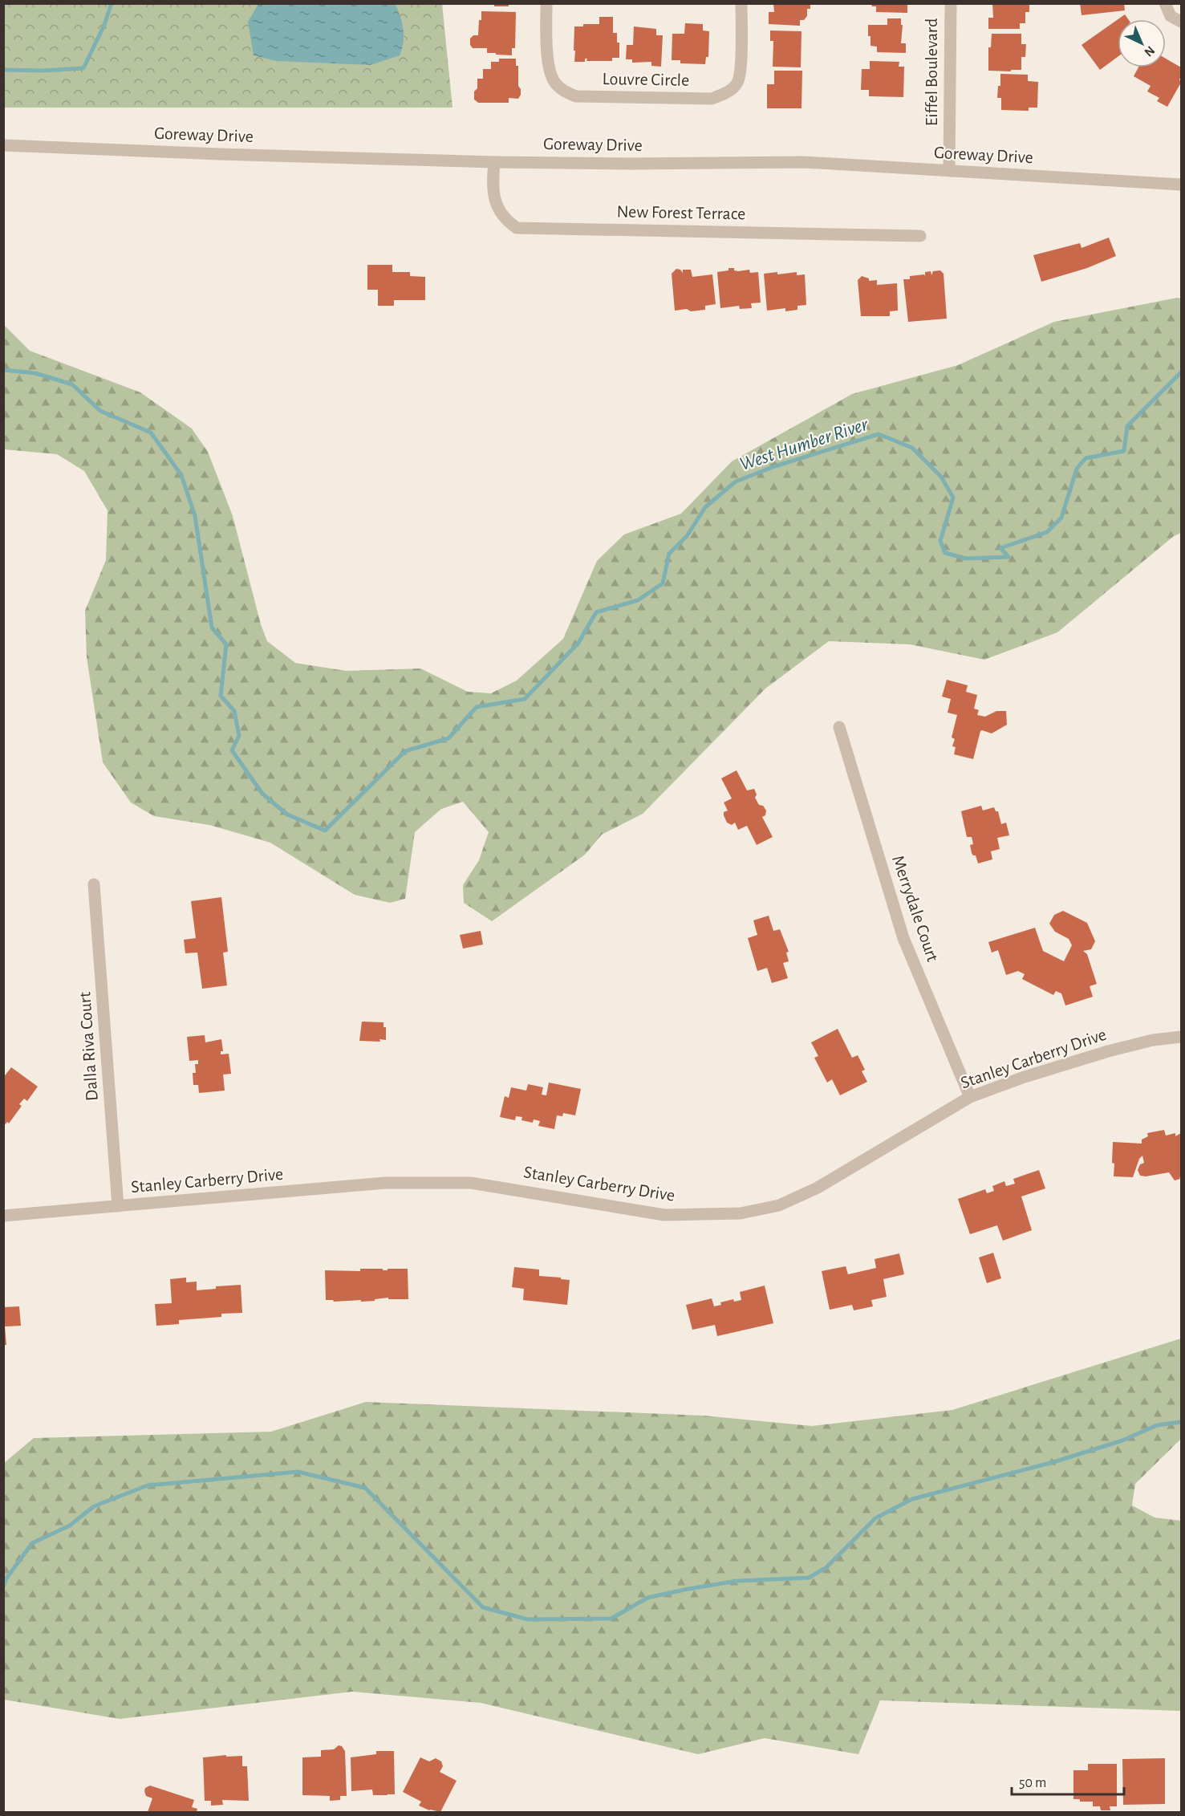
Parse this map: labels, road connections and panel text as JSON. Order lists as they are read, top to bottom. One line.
{"streets":{"street":["Eiffel Boulevard","Louvre Circle","Goreway Drive","New Forest Terrace","Merrydale Court","Dalla Riva Court","Stanley Carberry Drive"]},"crossings":[["Eiffel Boulevard","Goreway Drive"],["Goreway Drive","New Forest Terrace"],["Merrydale Court","Stanley Carberry Drive"],["Dalla Riva Court","Stanley Carberry Drive"]],"water":["West Humber River"],"scale_bar":"50 m","north":"bottom right"}
